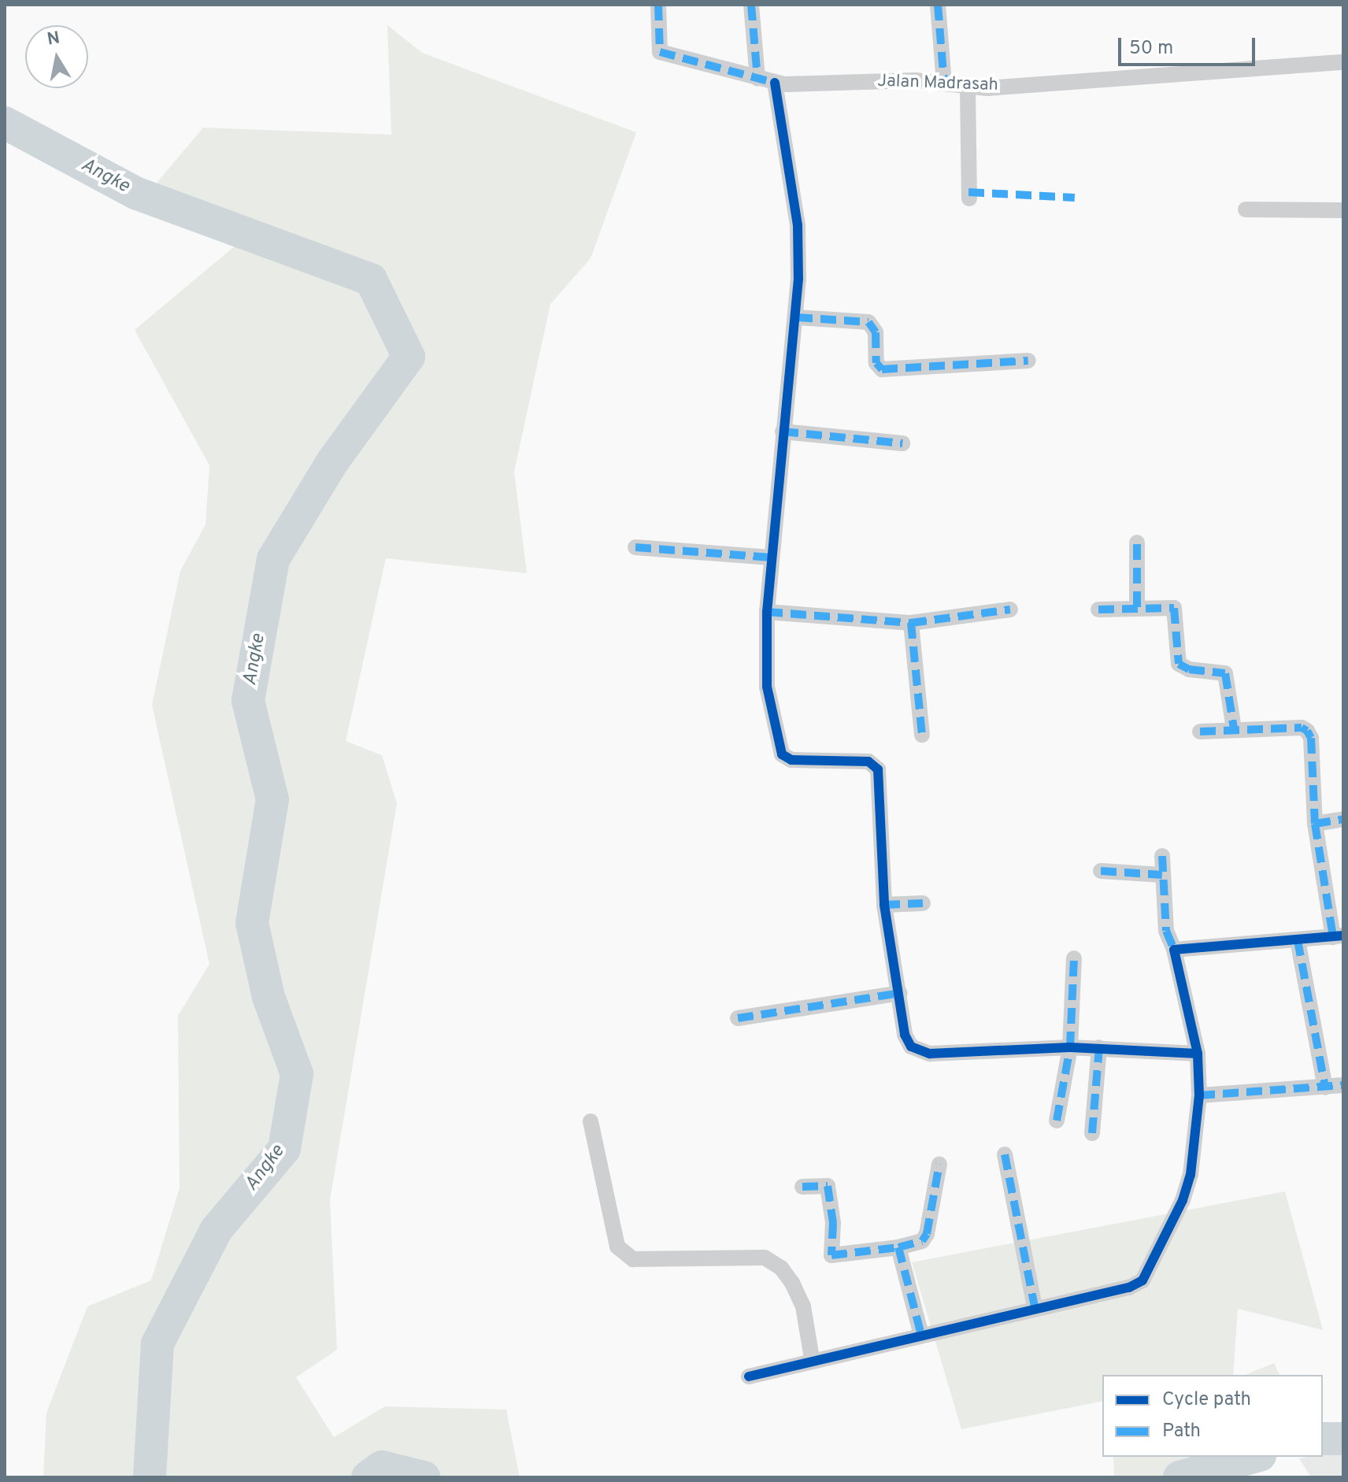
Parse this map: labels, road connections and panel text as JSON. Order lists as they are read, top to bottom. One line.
{"streets":{"street":["Jalan Madrasah"]},"water":["Angke"],"legend":["Cycle path","Path"],"scale_bar":"50 m","north":"top"}
